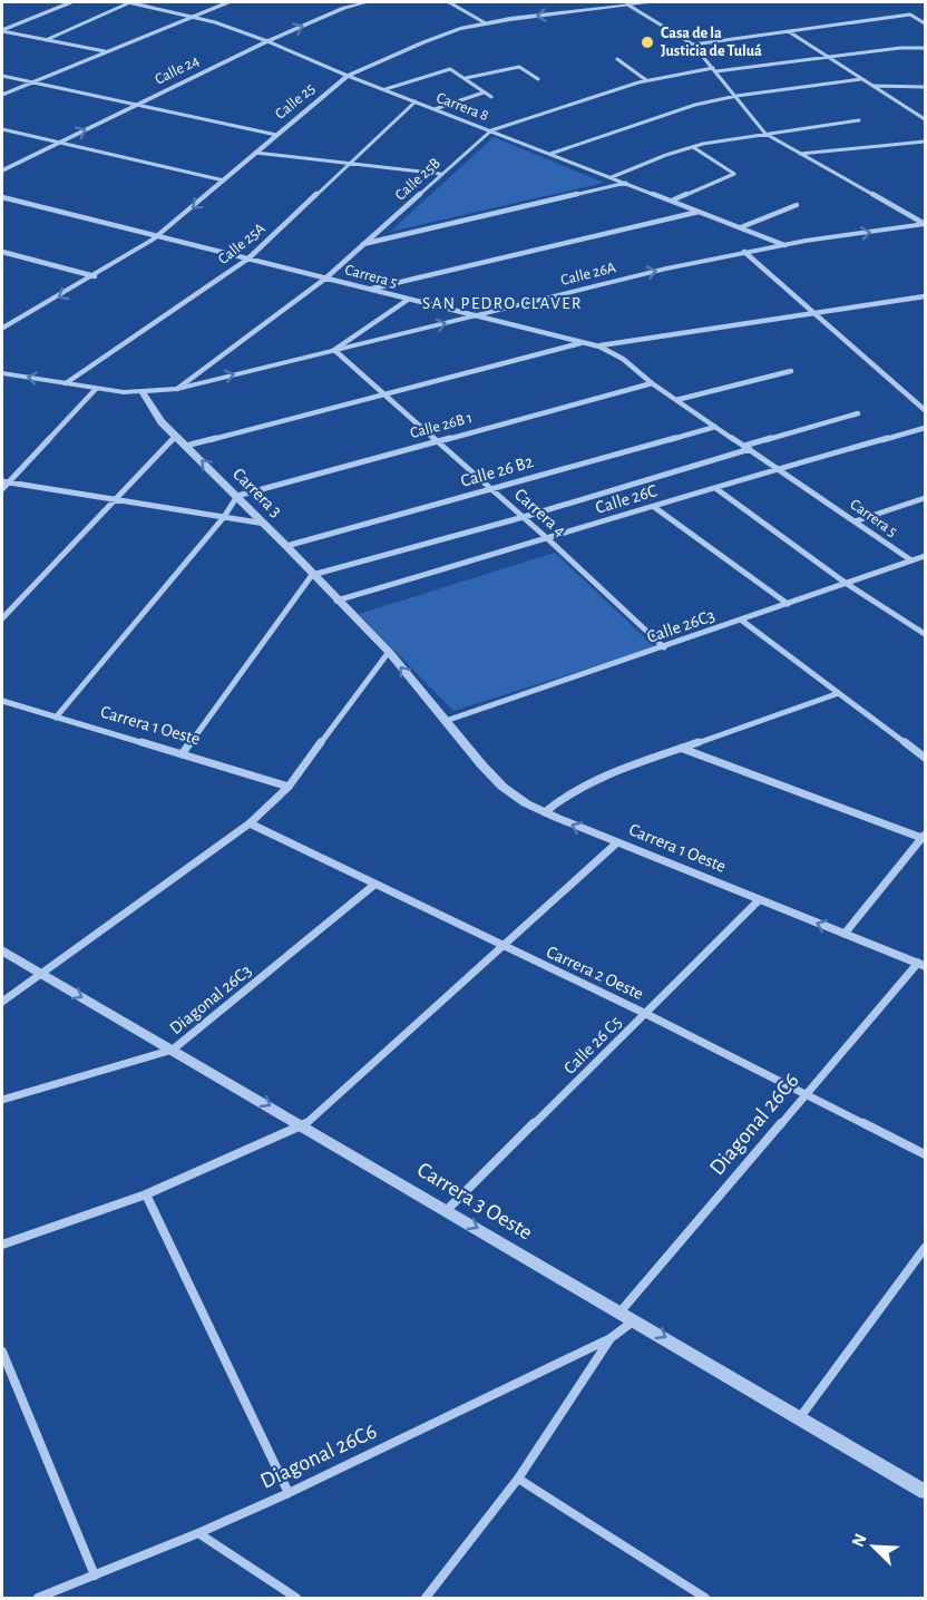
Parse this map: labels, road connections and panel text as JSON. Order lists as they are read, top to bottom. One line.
{"streets":{"street":["Calle 24","Calle 25","Carrera 8","Calle 25B","Calle 25A","Calle 26A","Carrera 5","Calle 26B 1","Calle 26 B2","Carrera 3","Calle 26C","Carrera 4","Calle 26C3","Carrera 1 Oeste","Carrera 2 Oeste","Diagonal 26C3","Calle 26 C5","Diagonal 26C6","Carrera 3 Oeste"]},"crossings":[["Calle 24","Carrera 8"],["Calle 25","Carrera 8"],["Calle 25","Carrera 5"],["Carrera 8","Calle 25B"],["Carrera 8","Calle 25A"],["Carrera 8","Calle 26A"],["Calle 25B","Calle 26A"],["Calle 25B","Carrera 5"],["Calle 25A","Carrera 5"],["Calle 26A","Carrera 5"],["Calle 26A","Carrera 3"],["Calle 26A","Carrera 4"],["Carrera 5","Calle 26B 1"],["Carrera 5","Calle 26 B2"],["Carrera 5","Calle 26C"],["Carrera 5","Calle 26C3"],["Calle 26B 1","Carrera 3"],["Calle 26B 1","Carrera 4"],["Calle 26 B2","Carrera 3"],["Calle 26 B2","Carrera 4"],["Carrera 3","Calle 26C"],["Carrera 3","Calle 26C3"],["Carrera 3","Carrera 1 Oeste"],["Calle 26C","Carrera 4"],["Carrera 4","Calle 26C3"],["Calle 26C3","Carrera 1 Oeste"],["Carrera 1 Oeste","Calle 26 C5"],["Carrera 1 Oeste","Diagonal 26C6"],["Carrera 2 Oeste","Diagonal 26C3"],["Carrera 2 Oeste","Calle 26 C5"],["Carrera 2 Oeste","Diagonal 26C6"],["Diagonal 26C3","Carrera 3 Oeste"],["Calle 26 C5","Carrera 3 Oeste"],["Diagonal 26C6","Carrera 3 Oeste"]],"one_way":["Calle 25","Carrera 3","Carrera 3 Oeste"],"districts":["SAN PEDRO CLAVER"],"places":["Casa de la Justicia de Tuluá"],"north":"top left"}
